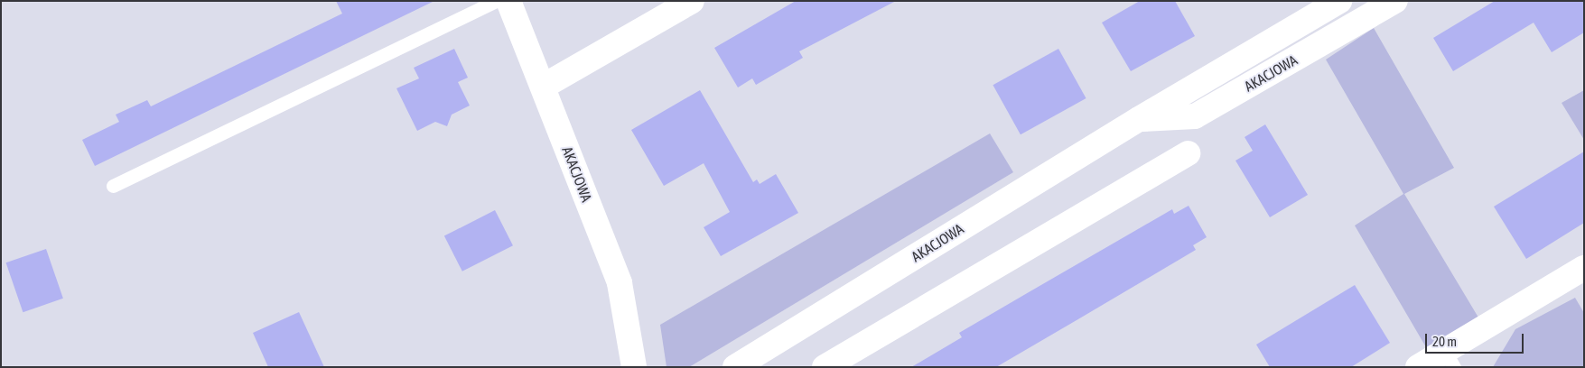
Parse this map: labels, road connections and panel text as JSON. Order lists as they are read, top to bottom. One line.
{"streets":{"street":["AKACJOWA"]},"scale_bar":"20 m"}
